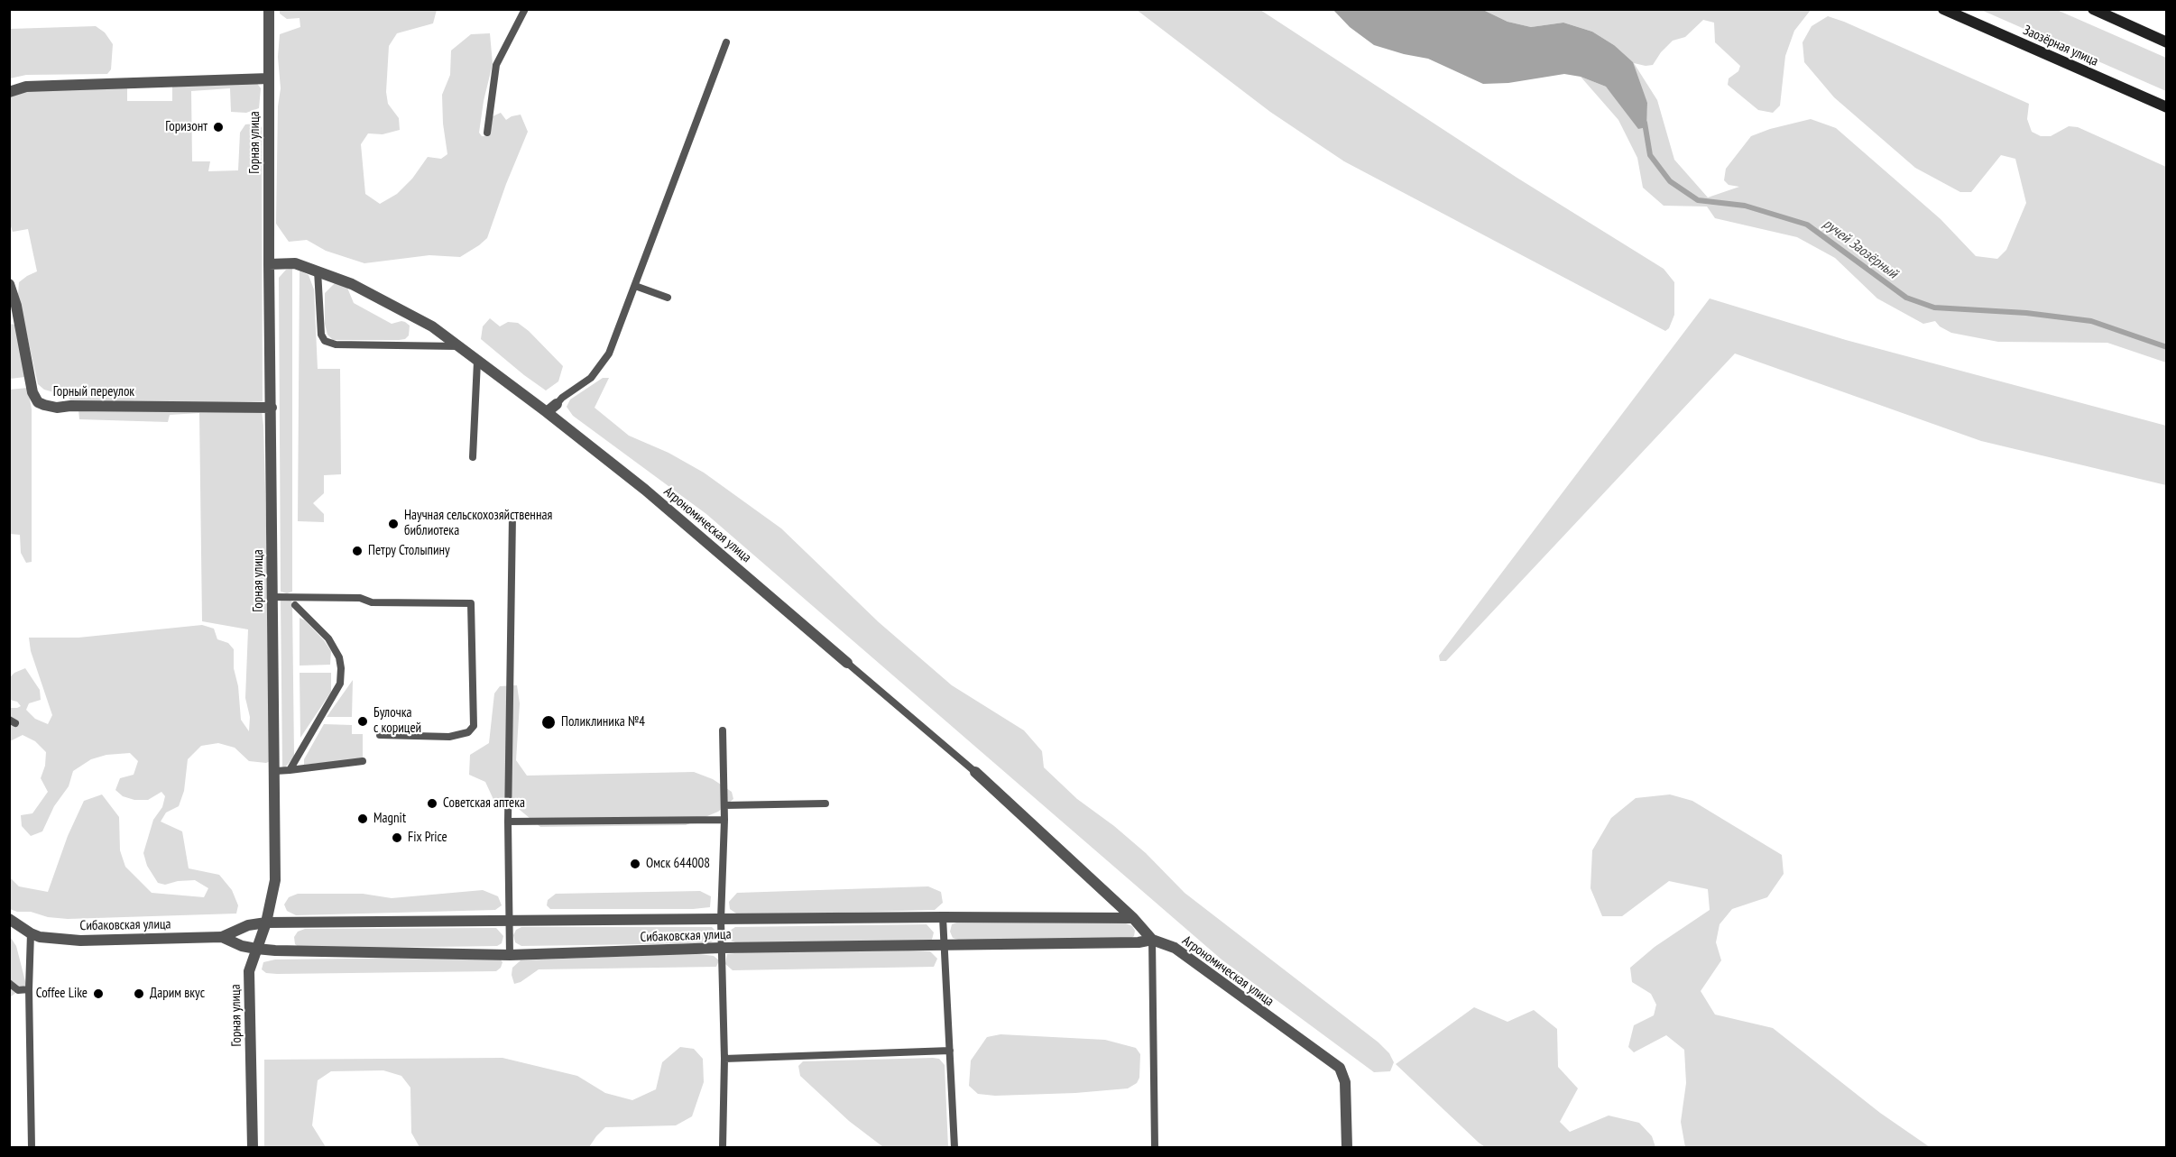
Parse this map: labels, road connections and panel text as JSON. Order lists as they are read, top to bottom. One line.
{"streets":{"main road":["Заозёрная улица"],"street":["Горная улица","Горный переулок","Агрономическая улица","Сибаковская улица"]},"crossings":[["Горная улица","Горный переулок"],["Горная улица","Агрономическая улица"],["Горная улица","Сибаковская улица"],["Агрономическая улица","Сибаковская улица"]],"water":["ручей Заозёрный"],"places":["Горизонт","Научная сельскохозяйственная библиотека","Петру Столыпину","Булочка с корицей","Поликлиника №4","Советская аптека","Magnit","Fix Price","Омск 644008","Coffee Like","Дарим вкус"]}
